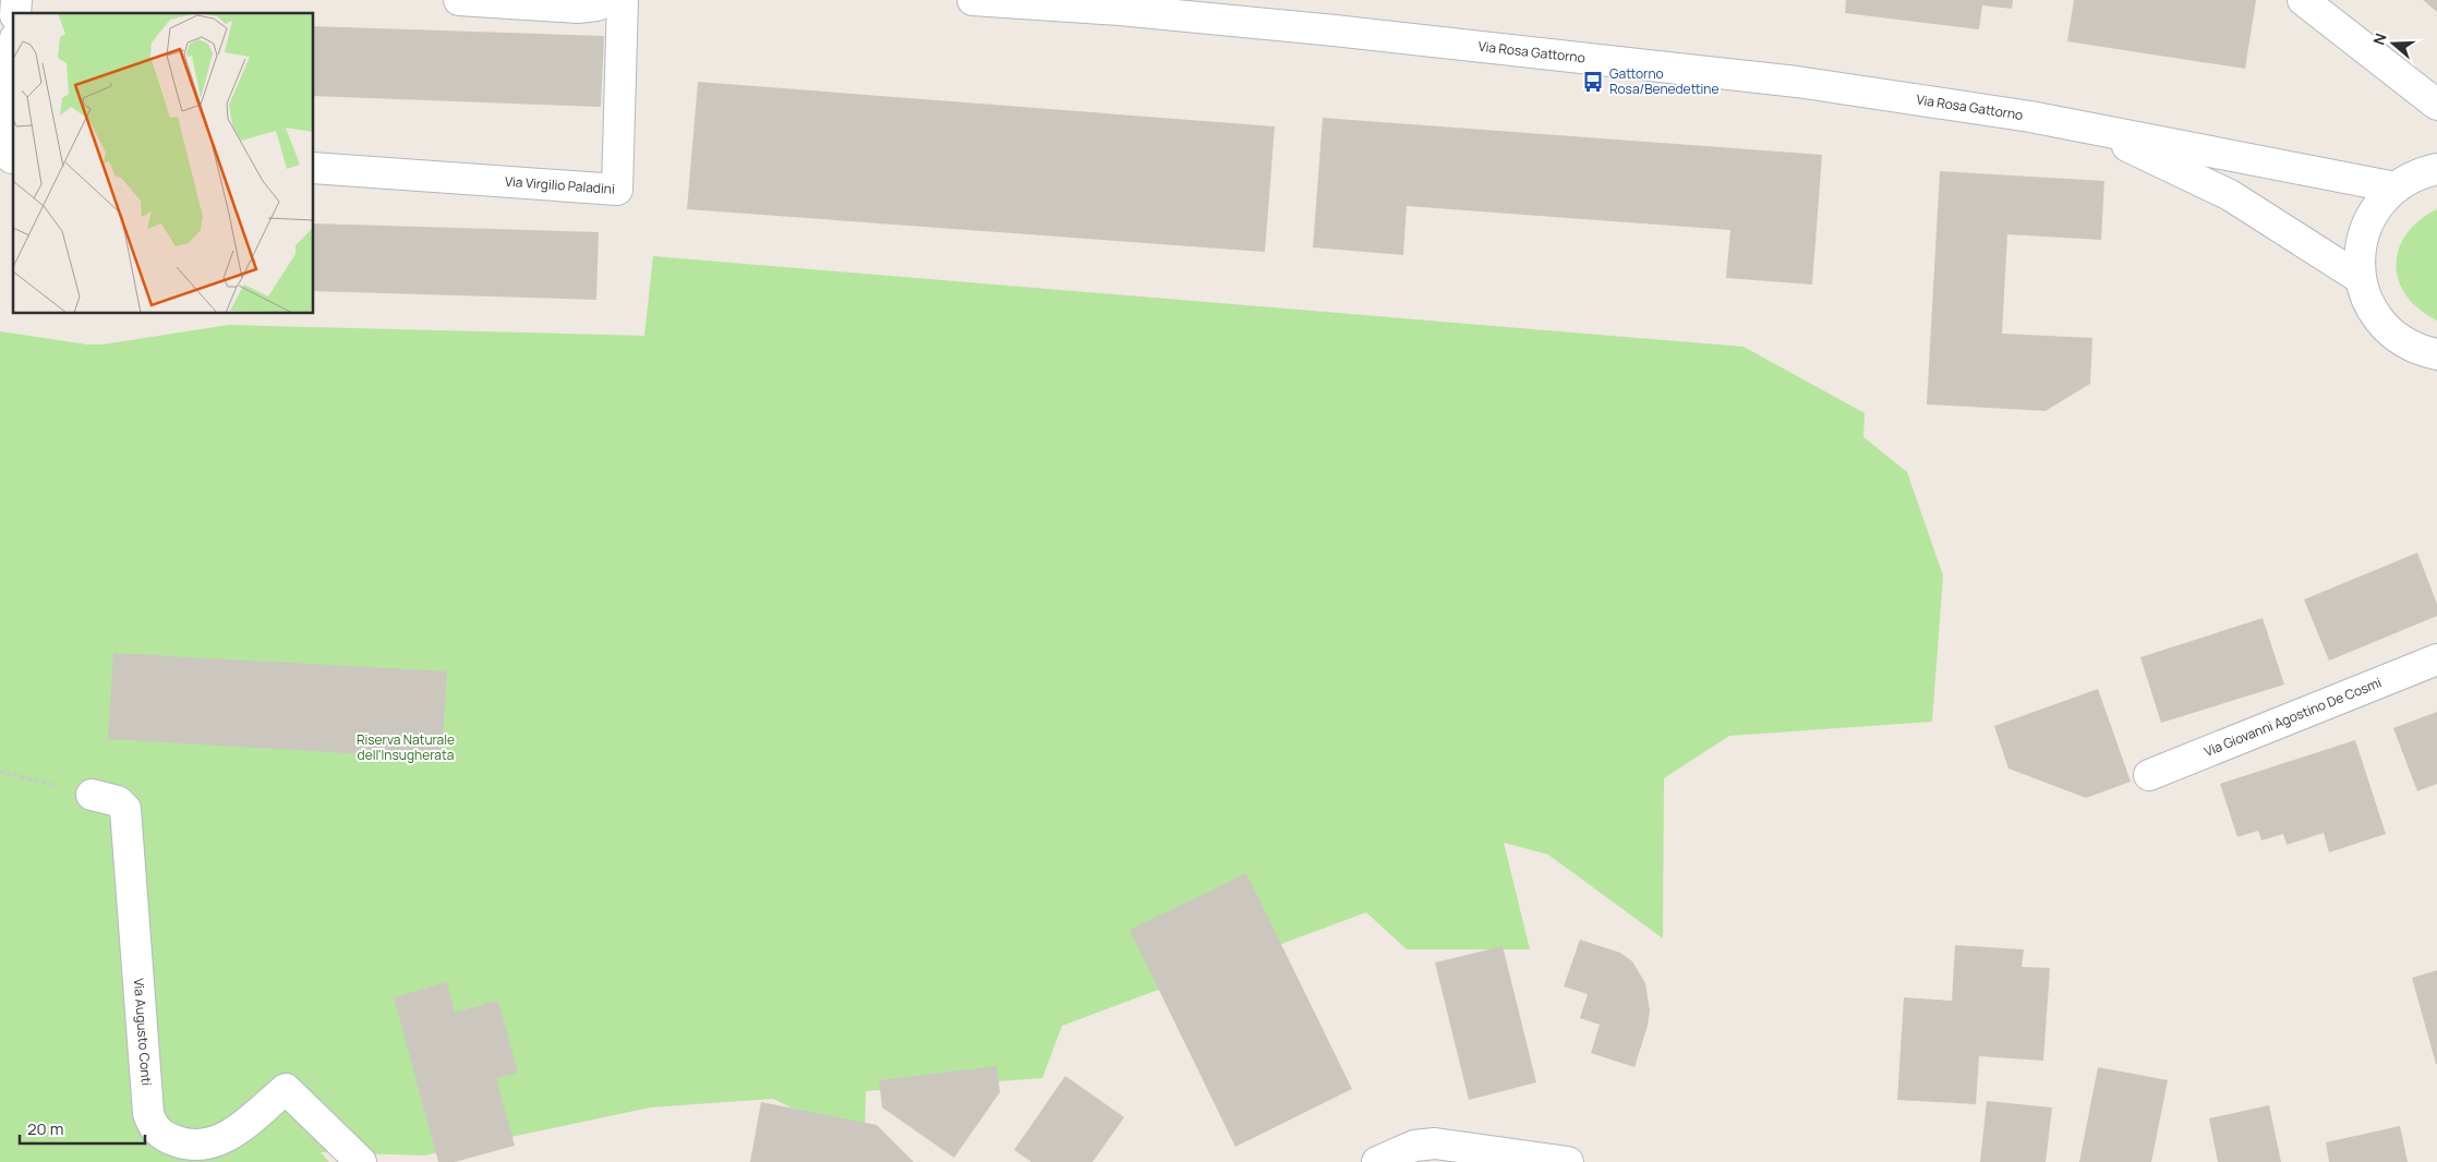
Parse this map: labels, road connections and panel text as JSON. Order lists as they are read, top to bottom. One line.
{"streets":{"street":["Via Rosa Gattorno","Via Virgilio Paladini","Via Giovanni Agostino De Cosmi","Via Augusto Conti"]},"parks":["Riserva Naturale dell'Insugherata"],"places":{"bus stop":["Gattorno Rosa/Benedettine"]},"scale_bar":"20 m","north":"left"}
